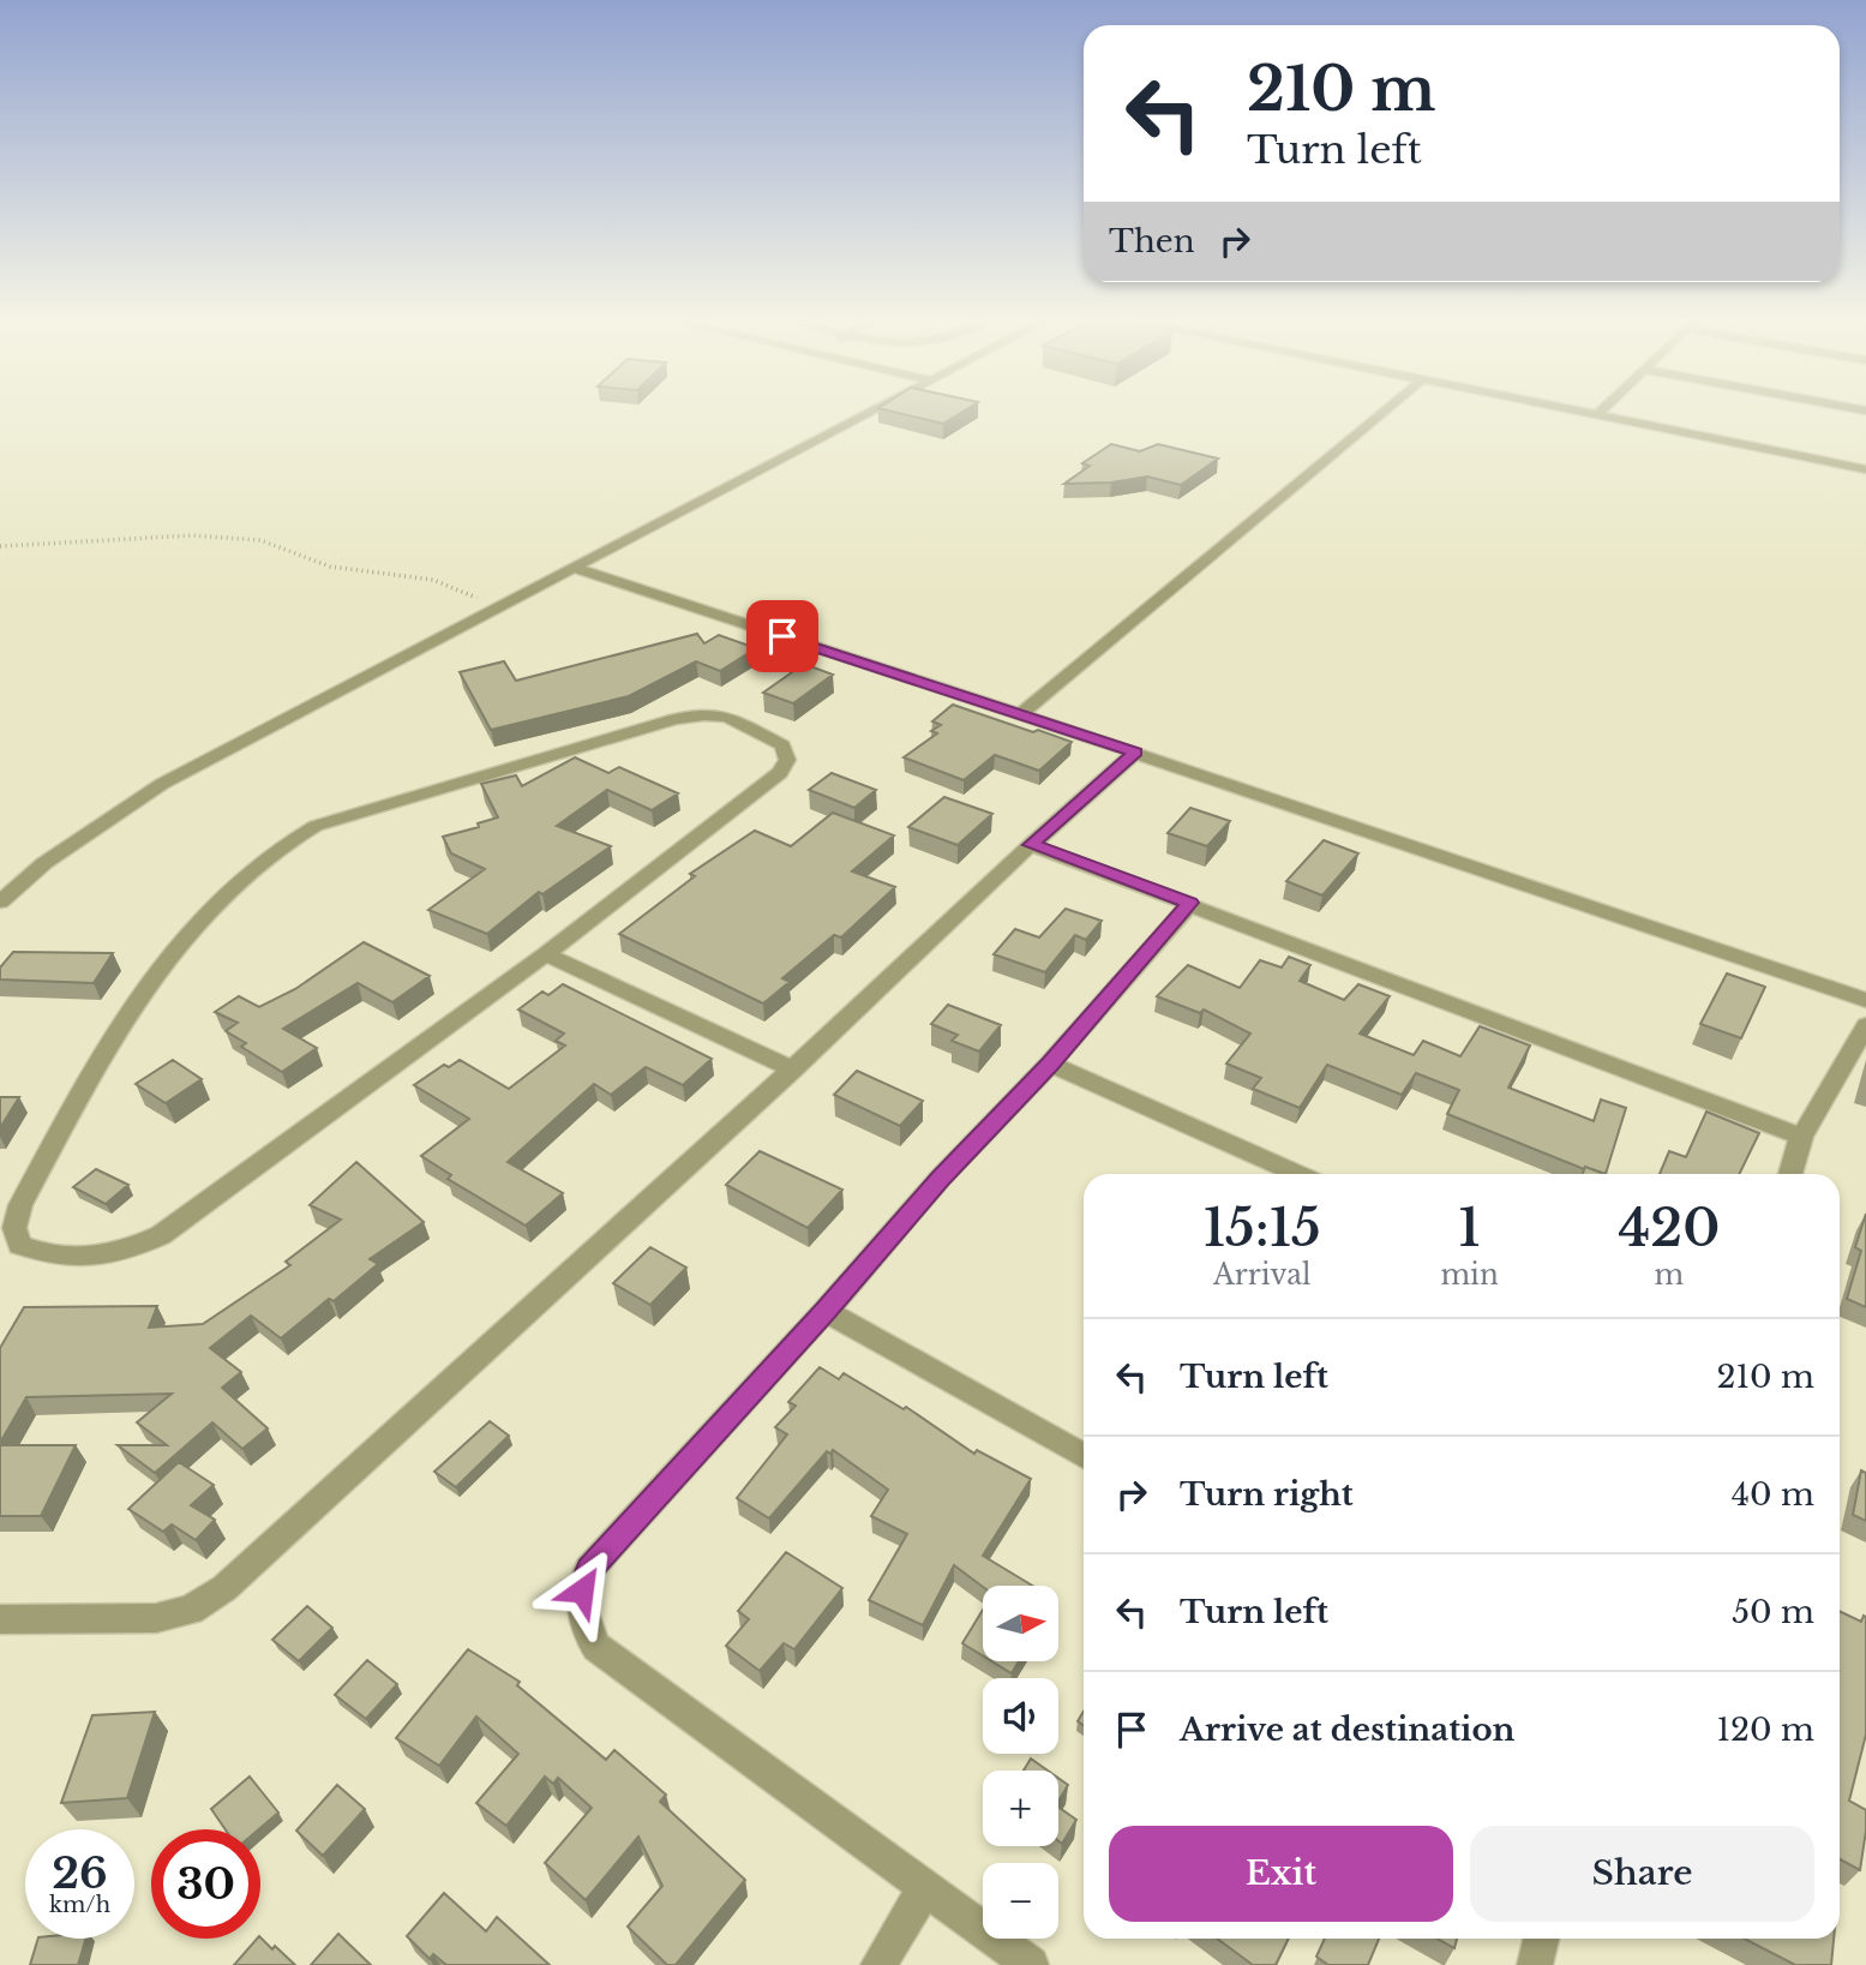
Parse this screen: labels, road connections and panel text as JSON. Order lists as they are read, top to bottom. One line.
{"north":"right","page":{"turn":["210 m","Turn left"],"then":"Then","eta":["15:15","Arrival","1","min","420","m"],"list":[{"name":"Turn left","value":"210 m"},{"name":"Turn right","value":"40 m"},{"name":"Turn left","value":"50 m"},{"name":"Arrive at destination","value":"120 m"}],"map_buttons":["+","−"],"buttons":["Exit","Share"],"speed":"26 km/h","limit":"30"}}
